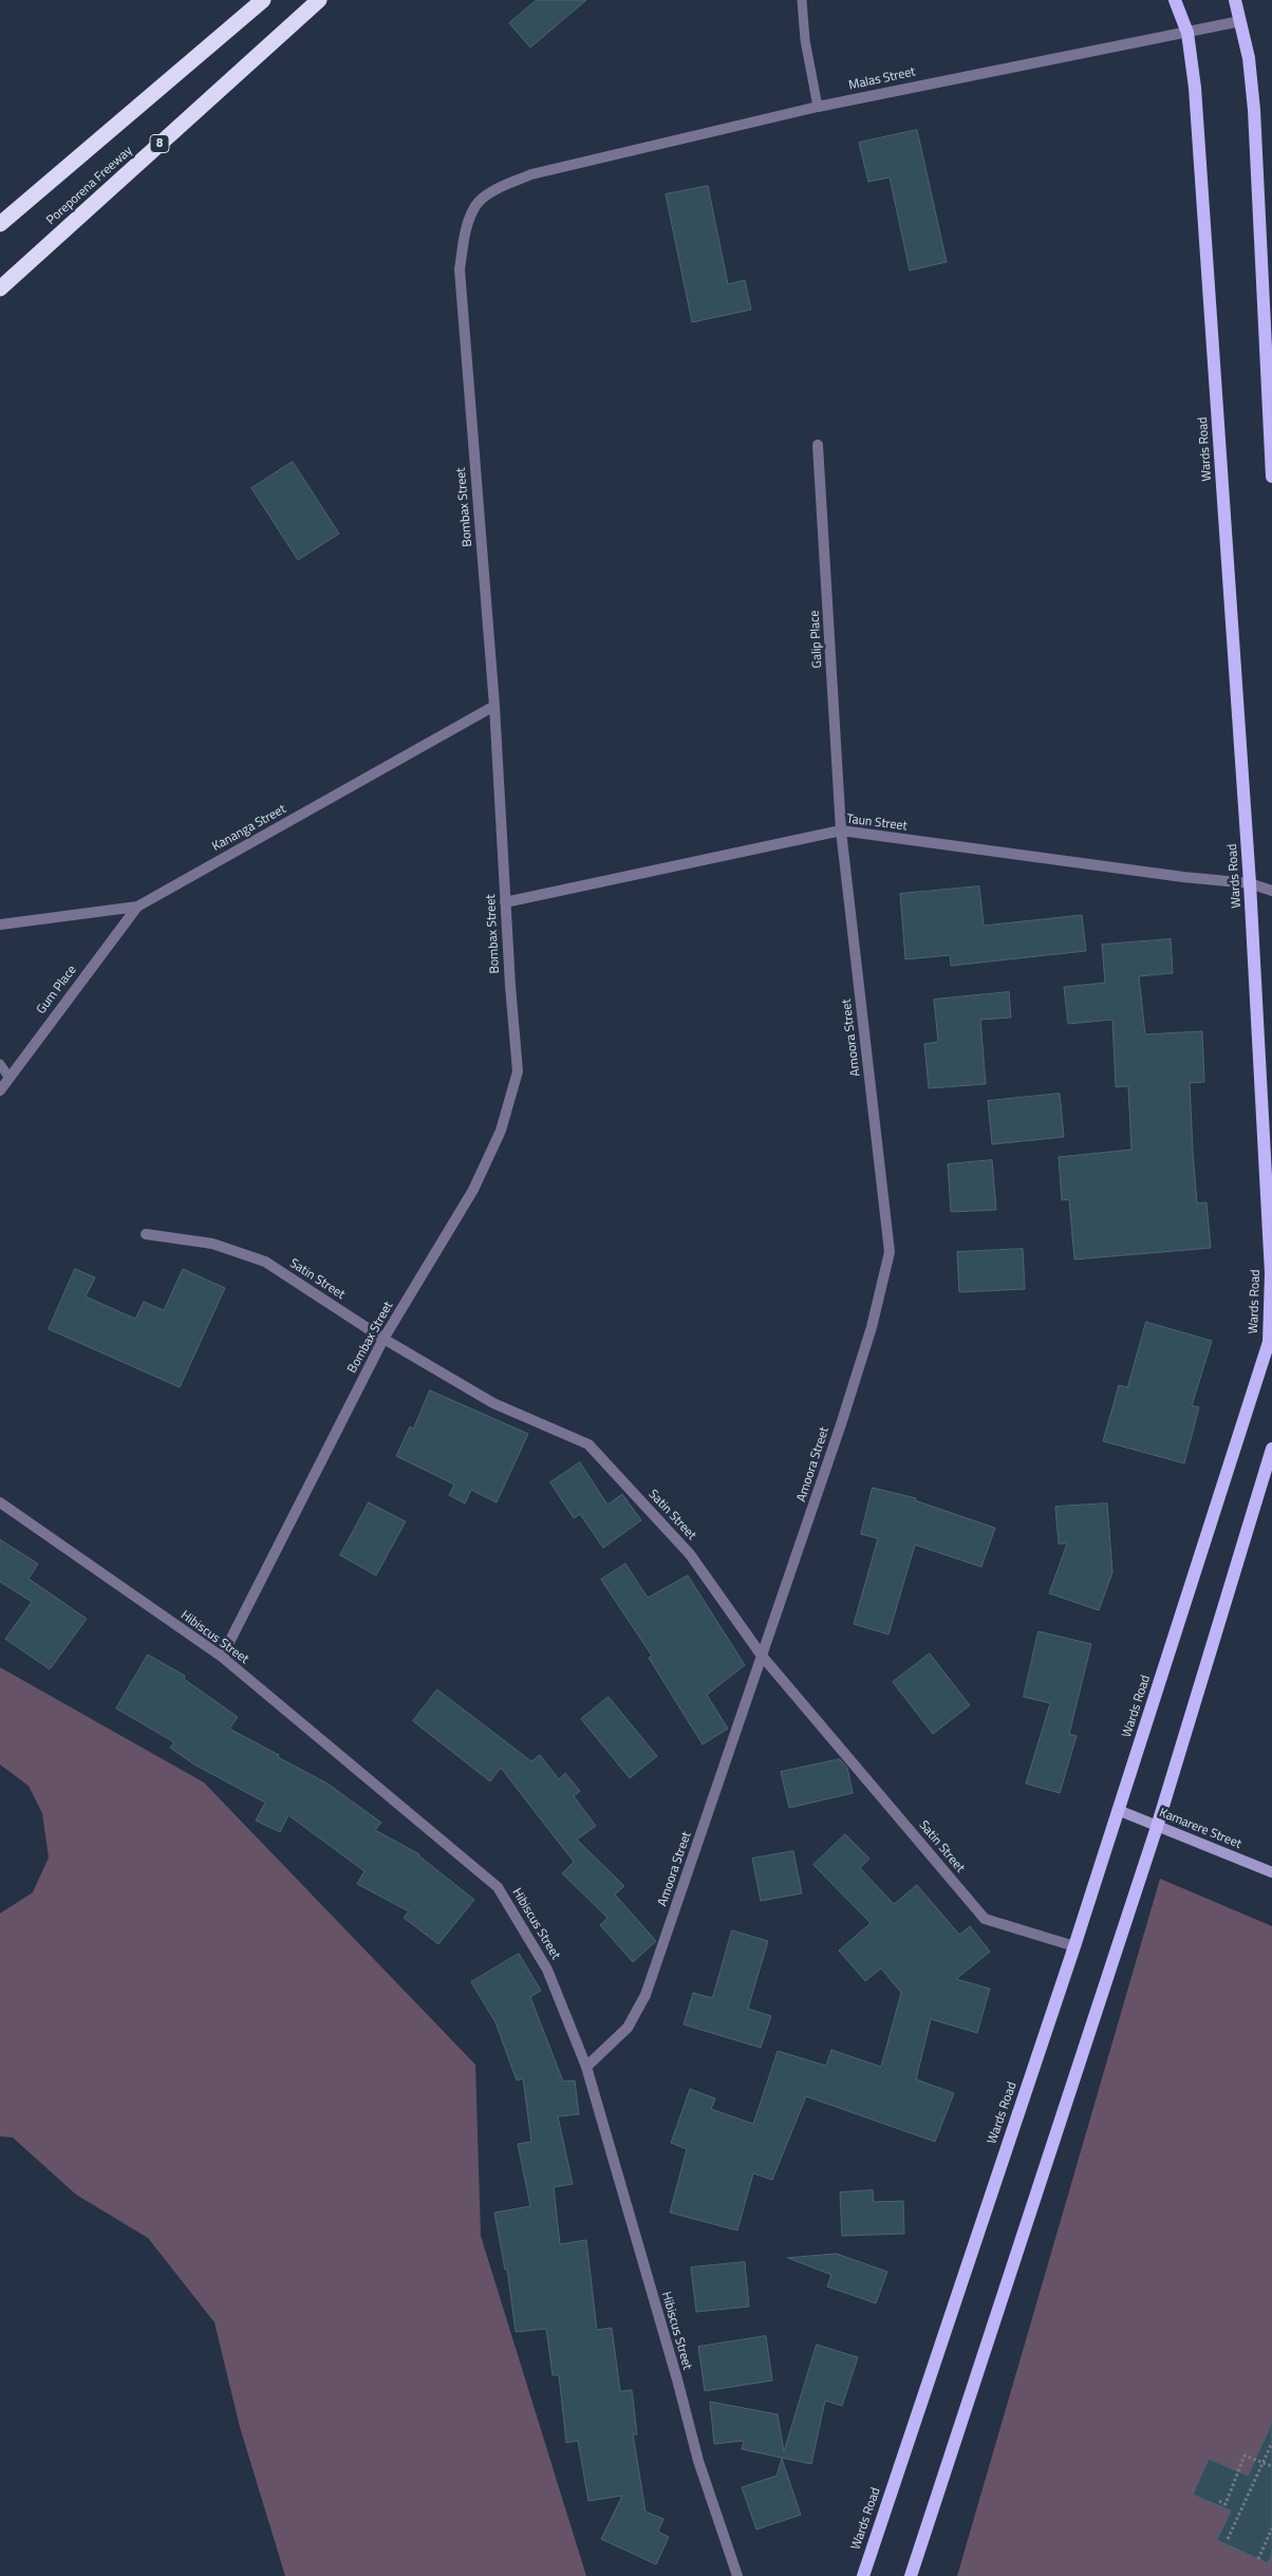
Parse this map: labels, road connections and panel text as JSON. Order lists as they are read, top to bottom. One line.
{"streets":{"highway":["8","Poreporena Freeway"],"main road":["Wards Road"],"street":["Malas Street","Bombax Street","Galip Place","Taun Street","Kananga Street","Gum Place","Amoora Street","Satin Street","Hibiscus Street","Kamarere Street"]},"crossings":[["Malas Street","Wards Road"],["Malas Street","Bombax Street"],["Wards Road","Taun Street"],["Wards Road","Satin Street"],["Wards Road","Kamarere Street"],["Bombax Street","Taun Street"],["Bombax Street","Kananga Street"],["Bombax Street","Satin Street"],["Bombax Street","Hibiscus Street"],["Galip Place","Taun Street"],["Galip Place","Amoora Street"],["Taun Street","Amoora Street"],["Kananga Street","Gum Place"],["Amoora Street","Satin Street"],["Amoora Street","Hibiscus Street"]]}
